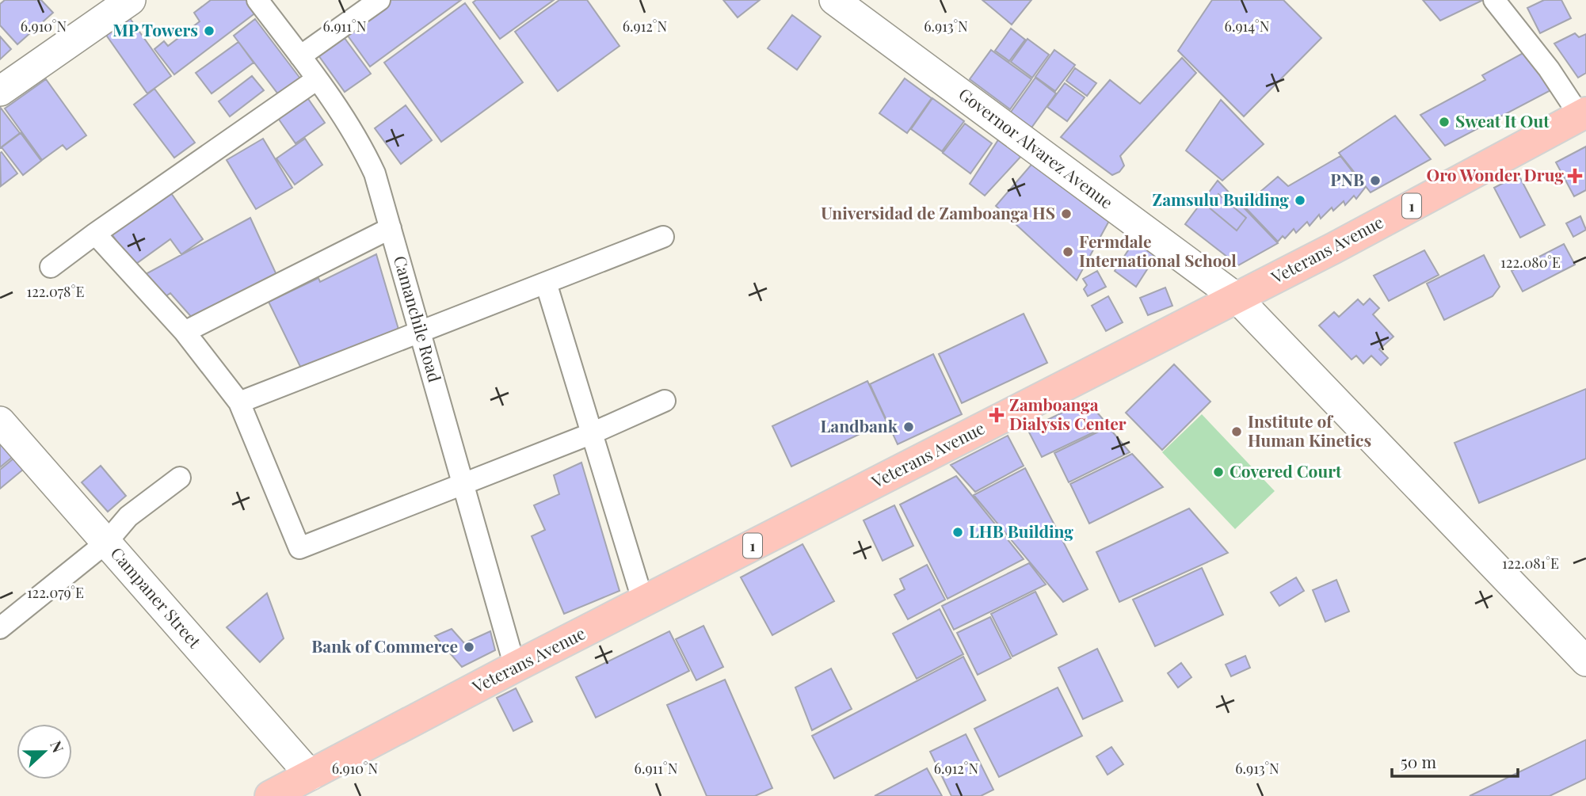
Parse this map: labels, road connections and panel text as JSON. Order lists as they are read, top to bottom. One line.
{"streets":{"main road":["Governor Alvarez Avenue","1","Veterans Avenue","Campaner Street"],"street":["Camanchile Road"]},"crossings":[["Governor Alvarez Avenue","Veterans Avenue"],["Veterans Avenue","Camanchile Road"],["Veterans Avenue","Campaner Street"]],"places":{"other":["MP Towers","Sweat It Out","PNB","Zamsulu Building","Universidad de Zamboanga HS","Fermdale International School","Landbank","Institute of Human Kinetics","Covered Court","LHB Building","Bank of Commerce"],"health":["Oro Wonder Drug","Zamboanga Dialysis Center"]},"scale_bar":"50 m","north":"right","coordinates":["6.910°N","6.911°N","6.912°N","6.913°N","6.914°N","122.080°E","122.078°E","122.081°E","122.079°E"]}
